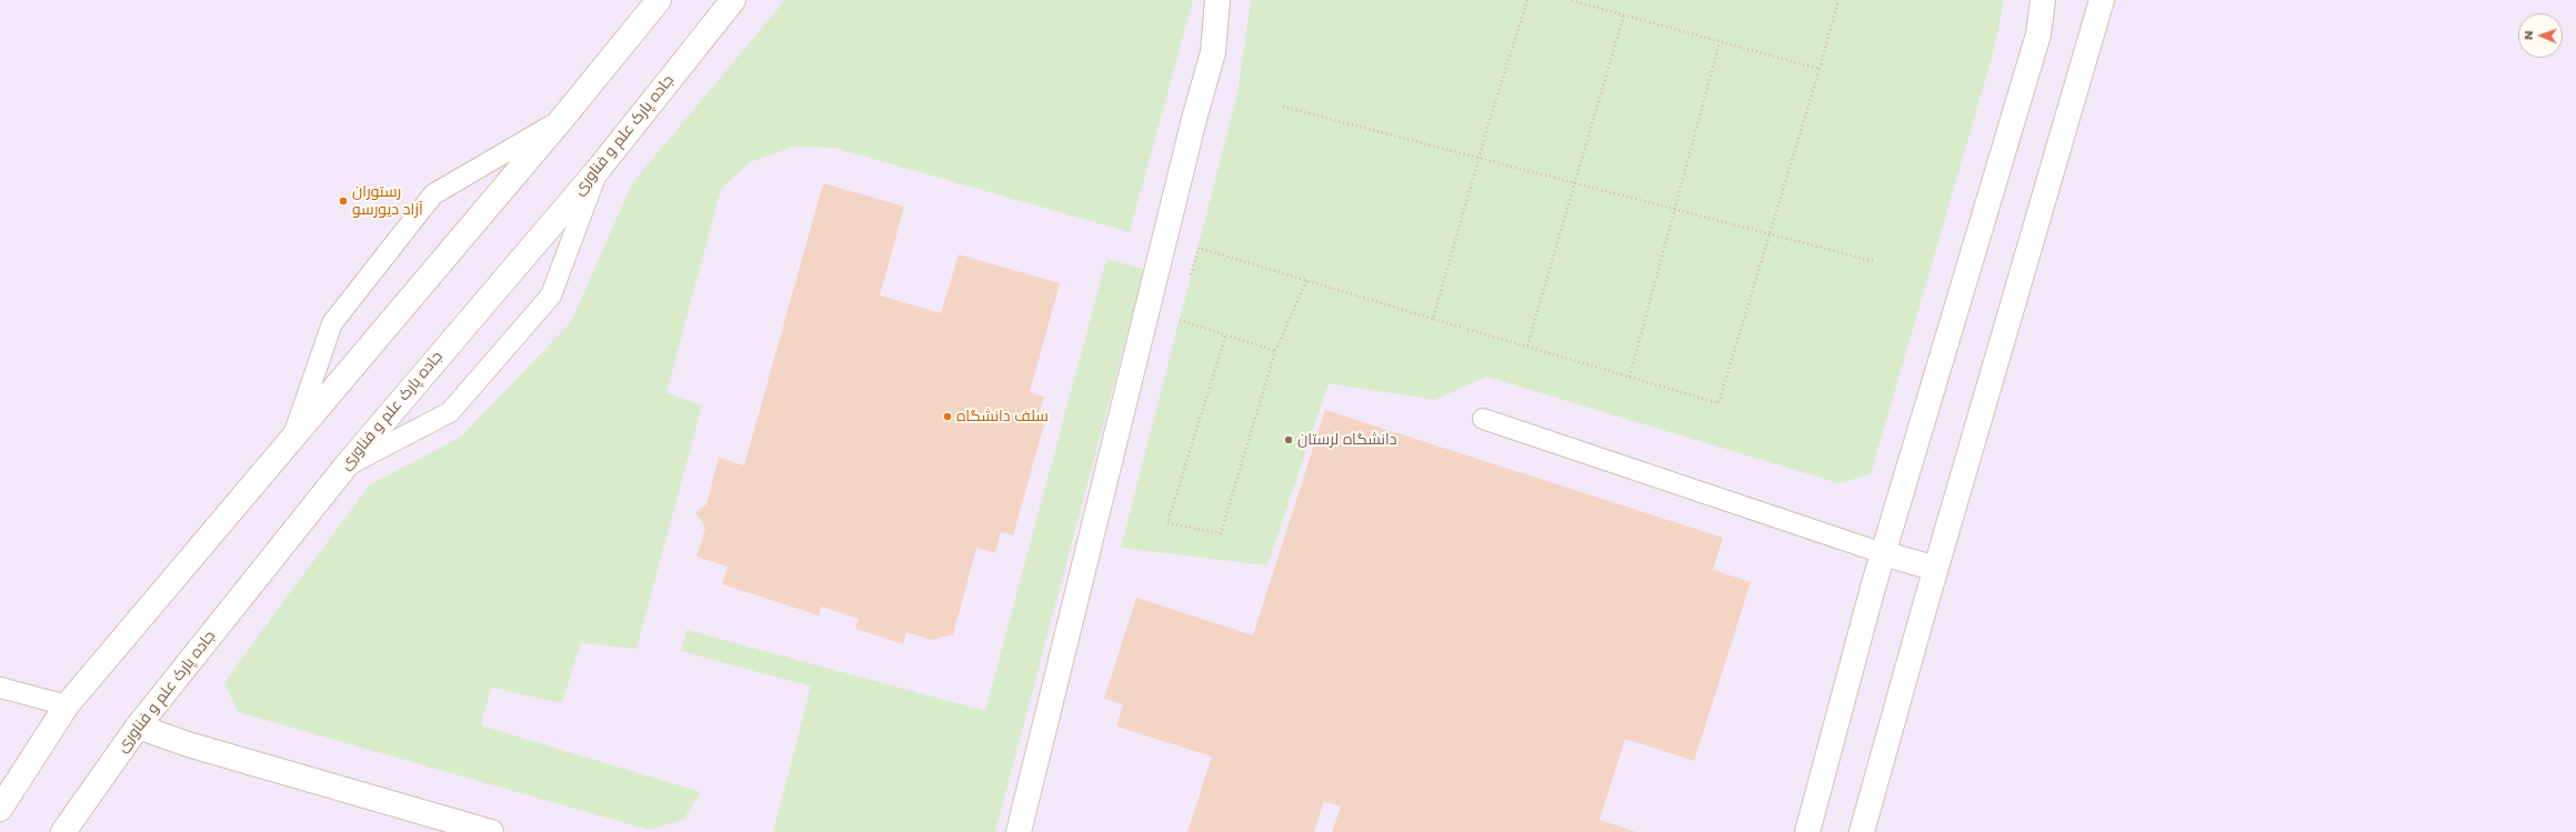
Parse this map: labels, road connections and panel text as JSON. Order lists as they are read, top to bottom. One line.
{"streets":{"street":["جاده پارک علم و فناوری"]},"places":["رستوران آزاد دیورسو","سلف دانشگاه","دانشگاه لرستان"],"north":"left"}
